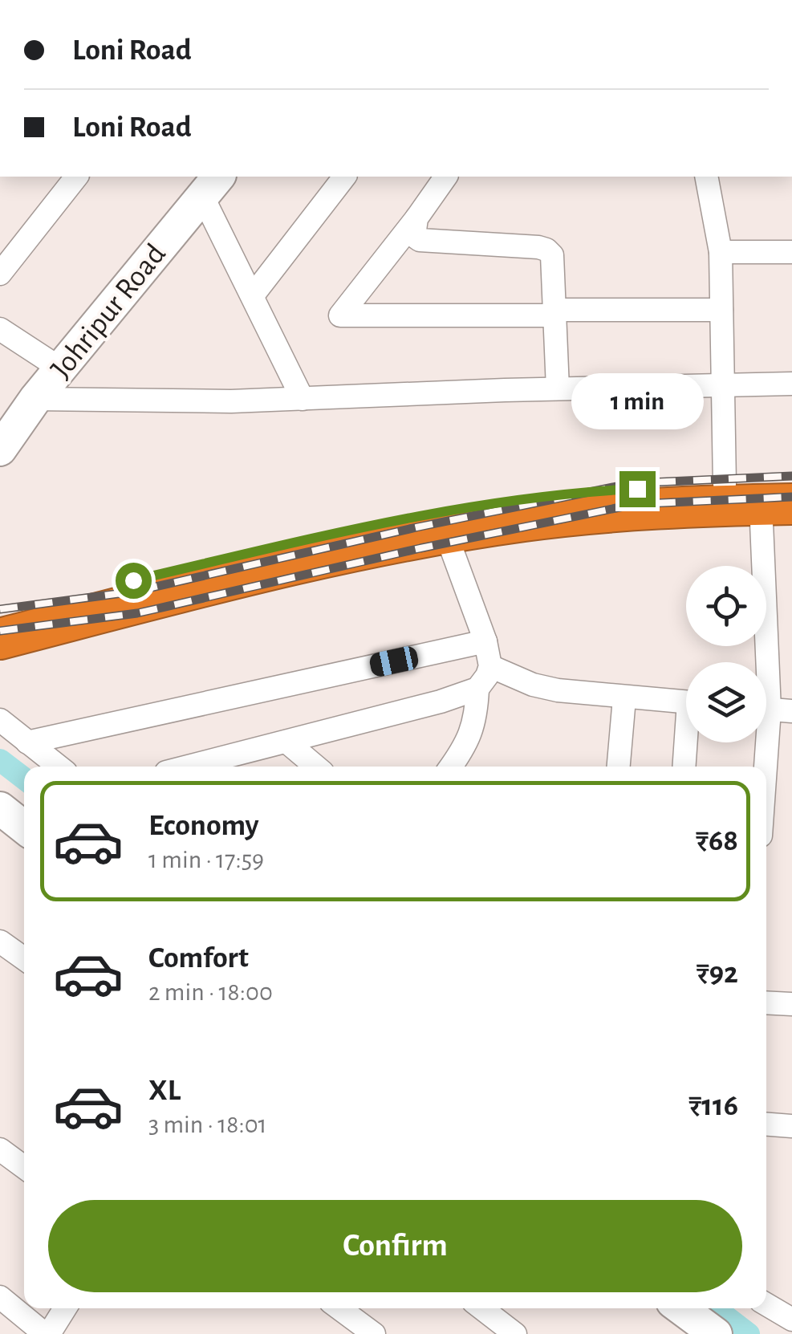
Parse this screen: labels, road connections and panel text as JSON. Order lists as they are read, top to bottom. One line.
{"streets":{"street":["Johripur Road"]},"page":{"banner":["Loni Road","Loni Road"],"bubble":"1 min","list":[{"name":"Economy","note":"1 min · 17:59","value":"₹68"},{"name":"Comfort","note":"2 min · 18:00","value":"₹92"},{"name":"XL","note":"3 min · 18:01","value":"₹116"}],"buttons":"Confirm"}}
